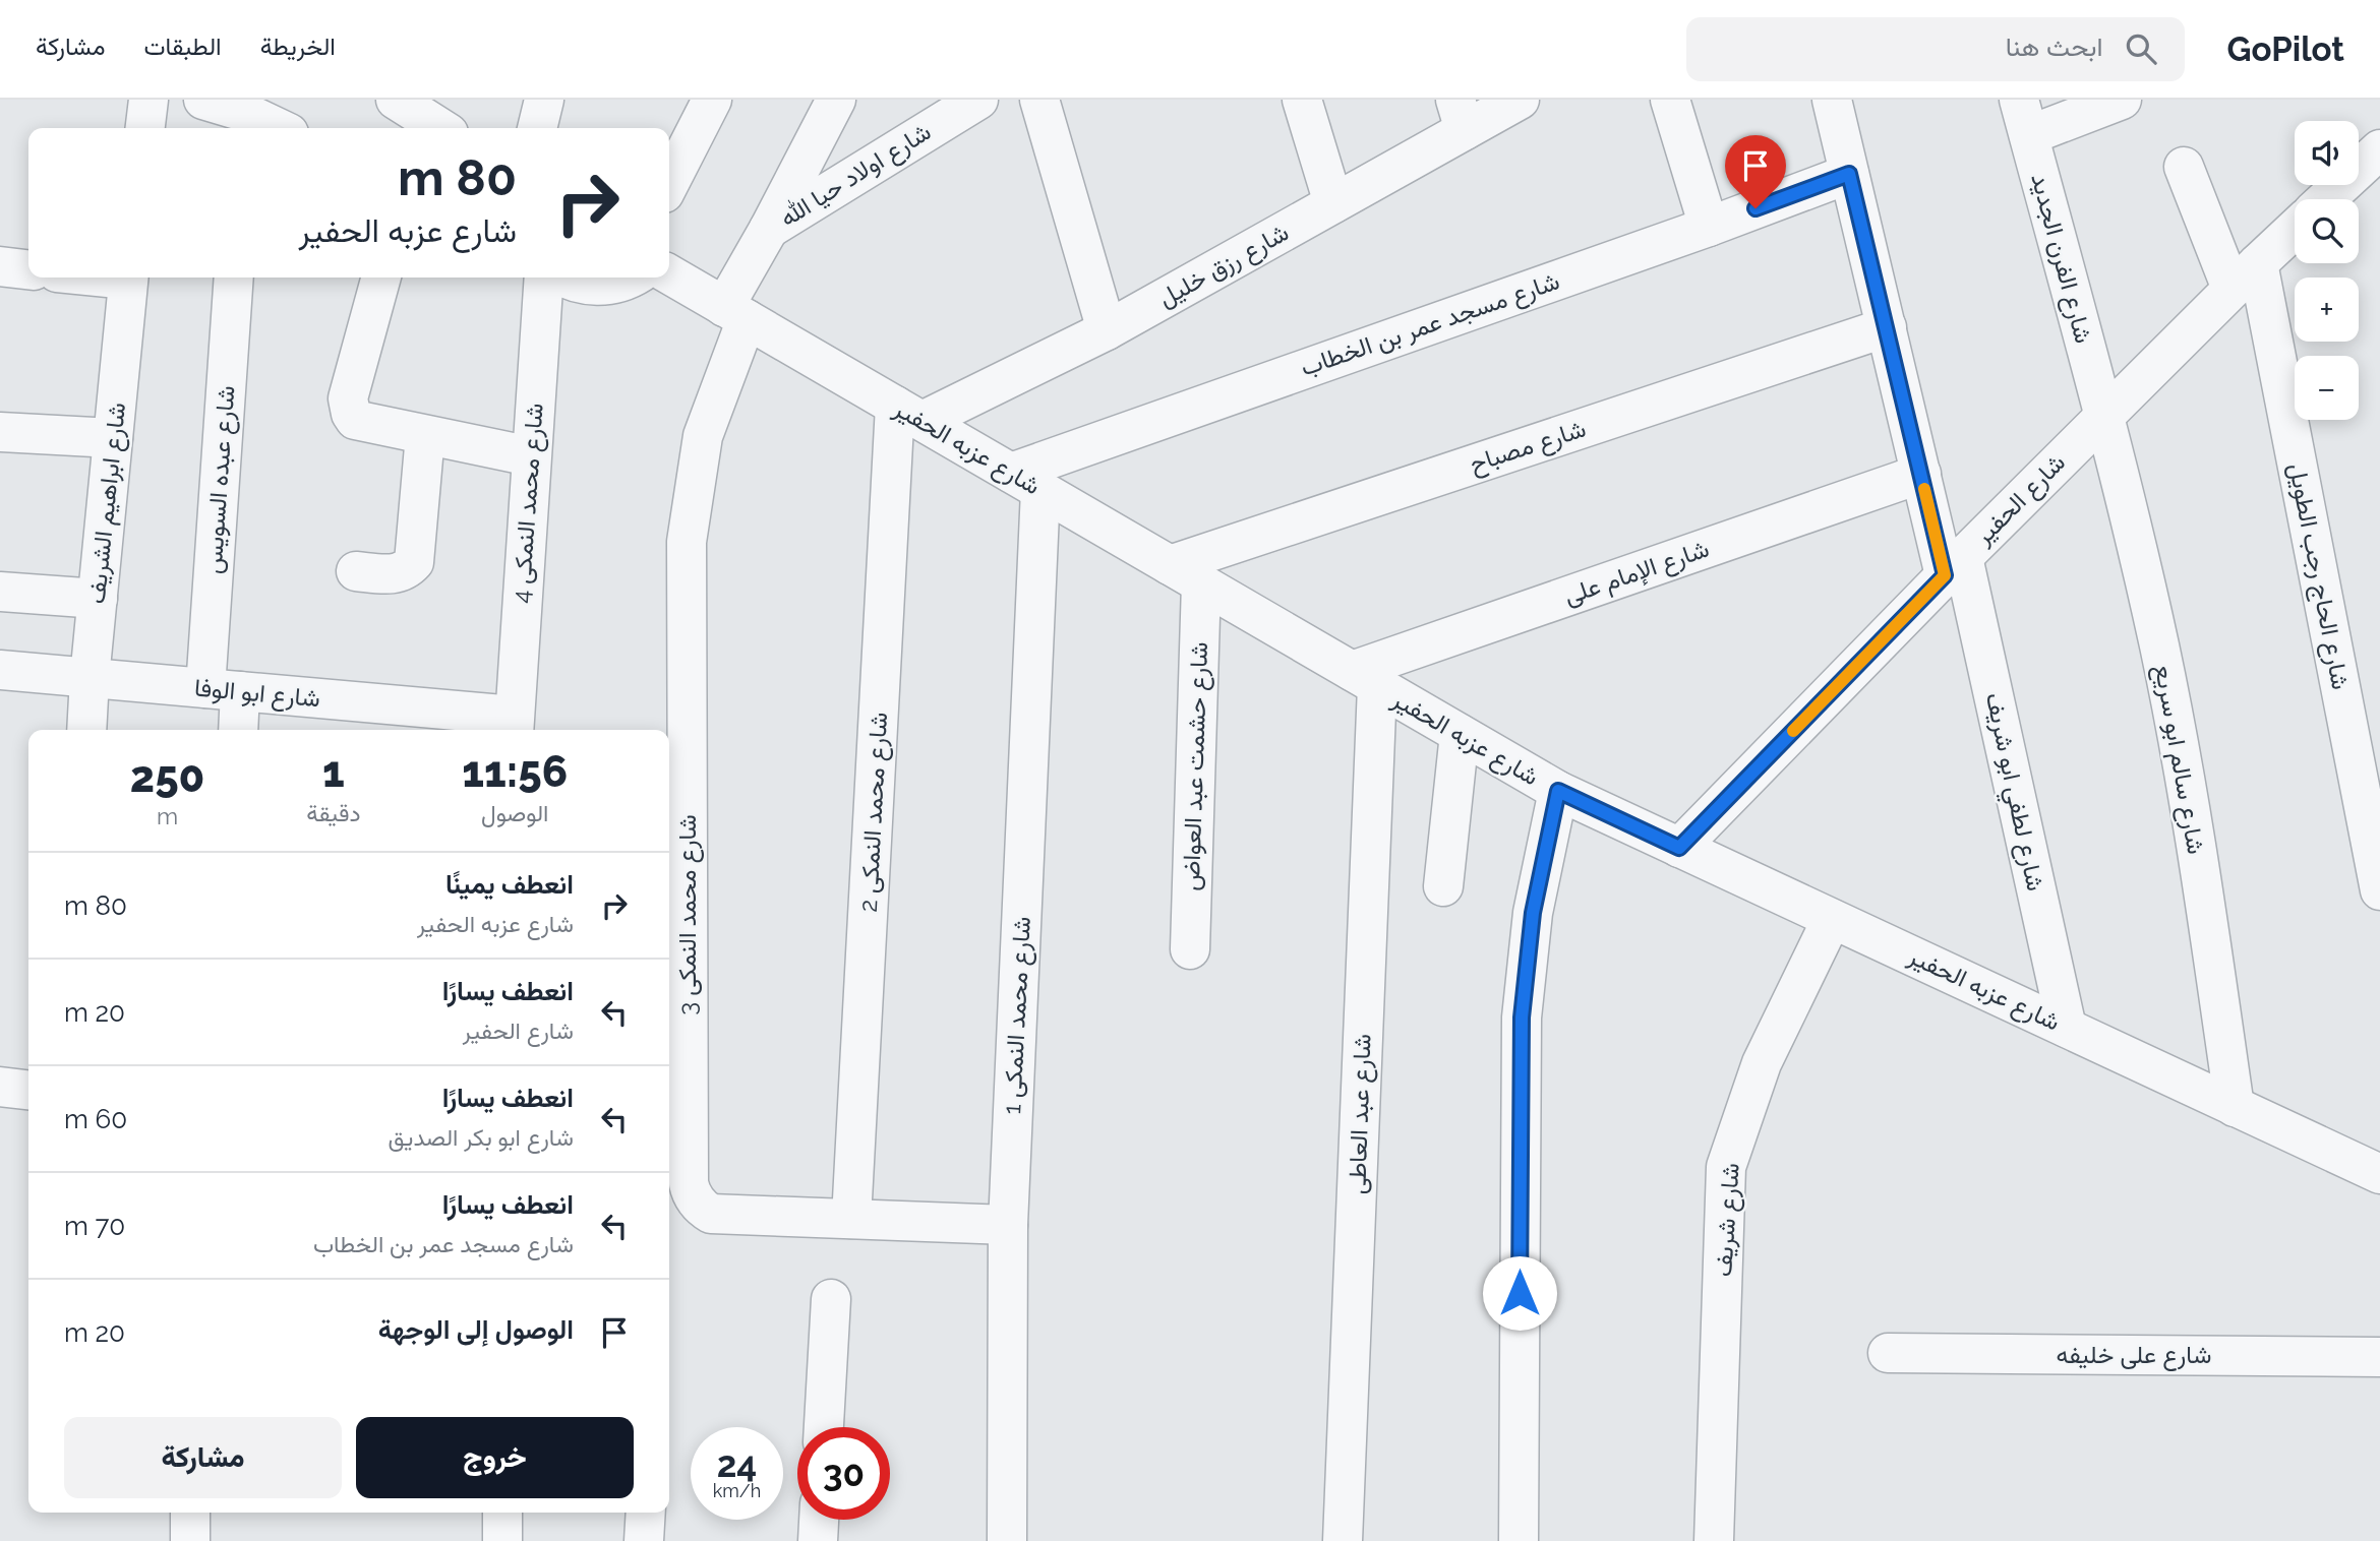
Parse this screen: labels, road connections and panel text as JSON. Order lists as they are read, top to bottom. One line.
{"streets":{"street":["شارع اولاد حيا الله","شارع الفرن الجديد","شارع رزق خليل","شارع مسجد عمر بن الخطاب","شارع مصباح","شارع عزبه الحفير","شارع عبده السويس","شارع الحفير","شارع ابراهيم الشريف","شارع محمد النمكى 4","شارع الإمام على","شارع الحاج رجب الطويل","شارع ابو الوفا","شارع سالم ابو سريع","شارع حشمت عبد العواض","شارع لطفي ابو شريف","شارع محمد النمكى 2","شارع محمد النمكى 3","شارع محمد النمكى 1","شارع عبد العاطى","شارع شريف","شارع على خليفه"]},"crossings":[["شارع الفرن الجديد","شارع الحفير"],["شارع الفرن الجديد","شارع سالم ابو سريع"],["شارع رزق خليل","شارع عزبه الحفير"],["شارع رزق خليل","شارع محمد النمكى 2"],["شارع مسجد عمر بن الخطاب","شارع عزبه الحفير"],["شارع مسجد عمر بن الخطاب","شارع لطفي ابو شريف"],["شارع مسجد عمر بن الخطاب","شارع محمد النمكى 1"],["شارع مصباح","شارع عزبه الحفير"],["شارع مصباح","شارع حشمت عبد العواض"],["شارع مصباح","شارع لطفي ابو شريف"],["شارع عزبه الحفير","شارع الحفير"],["شارع عزبه الحفير","شارع الإمام على"],["شارع عزبه الحفير","شارع سالم ابو سريع"],["شارع عزبه الحفير","شارع حشمت عبد العواض"],["شارع عزبه الحفير","شارع لطفي ابو شريف"],["شارع عزبه الحفير","شارع محمد النمكى 2"],["شارع عزبه الحفير","شارع محمد النمكى 3"],["شارع عزبه الحفير","شارع محمد النمكى 1"],["شارع عزبه الحفير","شارع عبد العاطى"],["شارع عزبه الحفير","شارع شريف"],["شارع عبده السويس","شارع ابو الوفا"],["شارع الحفير","شارع الحاج رجب الطويل"],["شارع الحفير","شارع سالم ابو سريع"],["شارع الحفير","شارع لطفي ابو شريف"],["شارع ابراهيم الشريف","شارع ابو الوفا"],["شارع محمد النمكى 4","شارع ابو الوفا"],["شارع الإمام على","شارع لطفي ابو شريف"],["شارع الإمام على","شارع عبد العاطى"],["شارع محمد النمكى 2","شارع محمد النمكى 3"],["شارع محمد النمكى 3","شارع محمد النمكى 1"]],"page":{"header":"GoPilot","search":"ابحث هنا","nav":["الخريطة","الطبقات","مشاركة"],"map_buttons":["+","−"],"turn":["80 m","شارع عزبه الحفير"],"eta":["11:56","الوصول","1","دقيقة","250","m"],"list":[{"name":"انعطف يمينًا","note":"شارع عزبه الحفير","value":"80 m"},{"name":"انعطف يسارًا","note":"شارع الحفير","value":"20 m"},{"name":"انعطف يسارًا","note":"شارع ابو بكر الصديق","value":"60 m"},{"name":"انعطف يسارًا","note":"شارع مسجد عمر بن الخطاب","value":"70 m"},{"name":"الوصول إلى الوجهة","value":"20 m"}],"buttons":["خروج","مشاركة"],"speed":"24 km/h","limit":"30"}}
